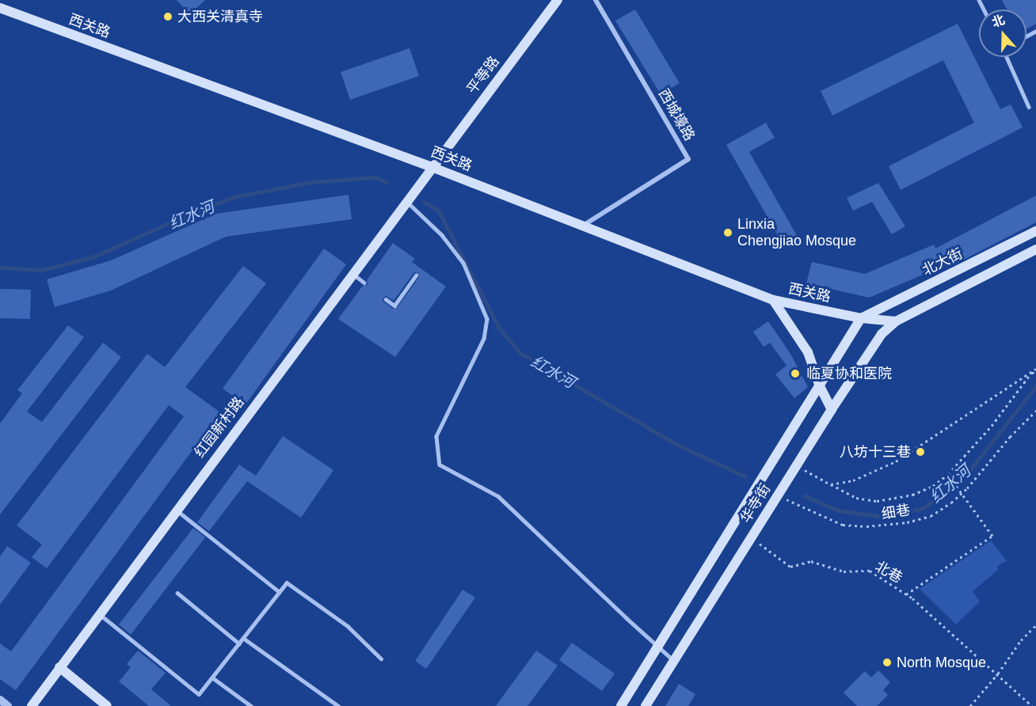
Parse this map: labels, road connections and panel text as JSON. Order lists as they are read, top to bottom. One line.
{"streets":{"main road":["西关路","平等路","北大街","红园新村路","华寺街"],"street":["西城壕路"],"path":["细巷","北巷"]},"crossings":[["西关路","平等路"],["西关路","西城壕路"],["西关路","北大街"],["西关路","红园新村路"],["西关路","华寺街"],["平等路","红园新村路"],["北大街","华寺街"],["华寺街","细巷"],["华寺街","北巷"]],"water":["红水河"],"places":["大西关清真寺","Linxia Chengjiao Mosque","临夏协和医院","八坊十三巷","North Mosque"],"north":"top"}
